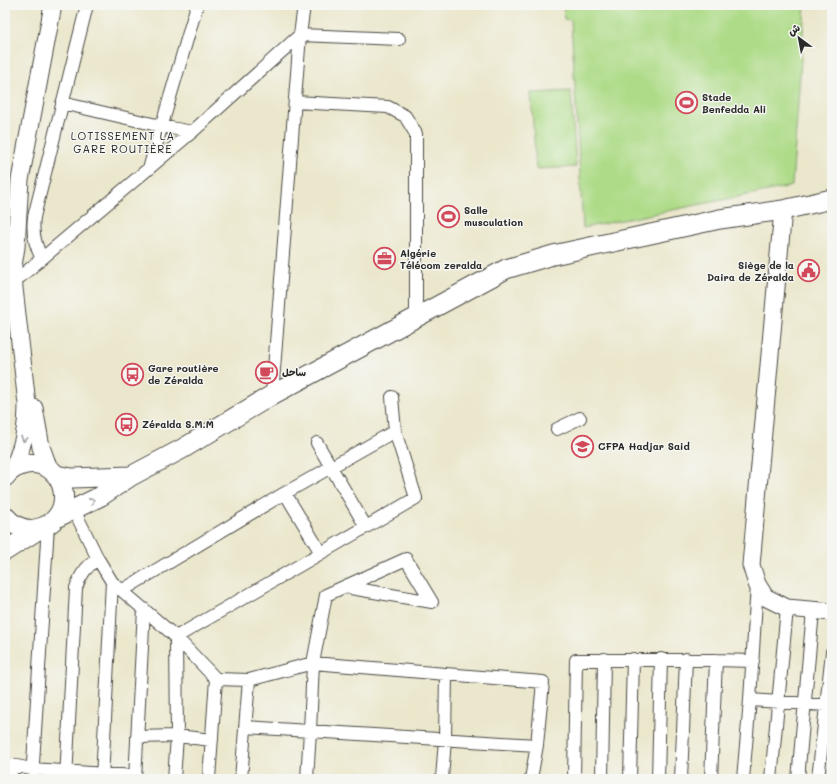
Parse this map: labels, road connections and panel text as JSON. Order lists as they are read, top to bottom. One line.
{"districts":["LOTISSEMENT LA GARE ROUTIÈRE"],"places":{"sports":["Stade Benfedda Ali","Salle musculation"],"office":["Algérie Télécom zeralda"],"public building":["Siège de la Daira de Zéralda"],"cafe":["ساحل"],"bus stop":["Gare routière de Zéralda","Zéralda S.M.M"],"school or university":["CFPA Hadjar Said"]},"north":"top left"}
